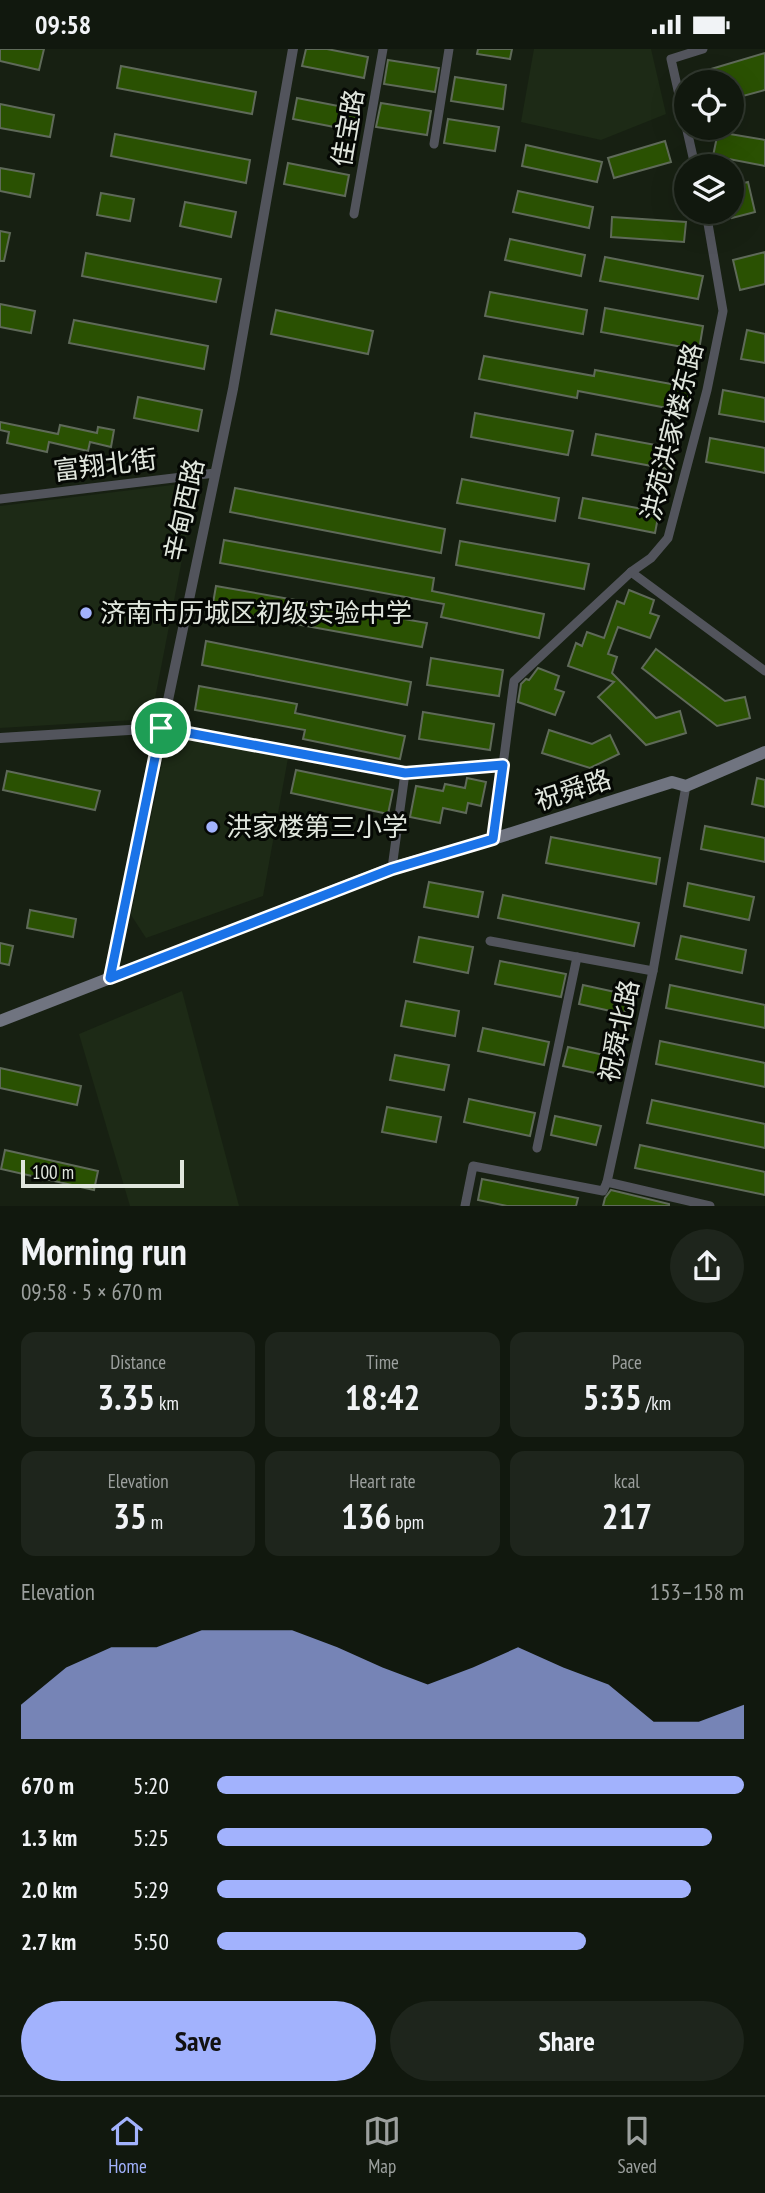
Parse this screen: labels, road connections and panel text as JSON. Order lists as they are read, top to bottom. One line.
{"streets":{"main road":["祝舜路"],"street":["佳宝路","洪苑洪家楼东路","富翔北街","辛甸西路","祝舜北路"]},"crossings":[["洪苑洪家楼东路","祝舜路"],["富翔北街","辛甸西路"],["辛甸西路","祝舜路"],["祝舜路","祝舜北路"]],"places":["济南市历城区初级实验中学","洪家楼第三小学"],"scale_bar":"100 m","page":{"status":"09:58","scale":"100 m","heading":["Morning run","09:58 · 5 × 670 m"],"stats":[["Distance","3.35 km"],["Time","18:42"],["Pace","5:35 /km"],["Elevation","35 m"],["Heart rate","136 bpm"],["kcal","217"]],"chart":["Elevation","153–158 m"],"list":[{"name":"670 m","note":"5:20"},{"name":"1.3 km","note":"5:25"},{"name":"2.0 km","note":"5:29"},{"name":"2.7 km","note":"5:50"}],"buttons":["Save","Share"],"tabs":["Home","Map","Saved"]}}
